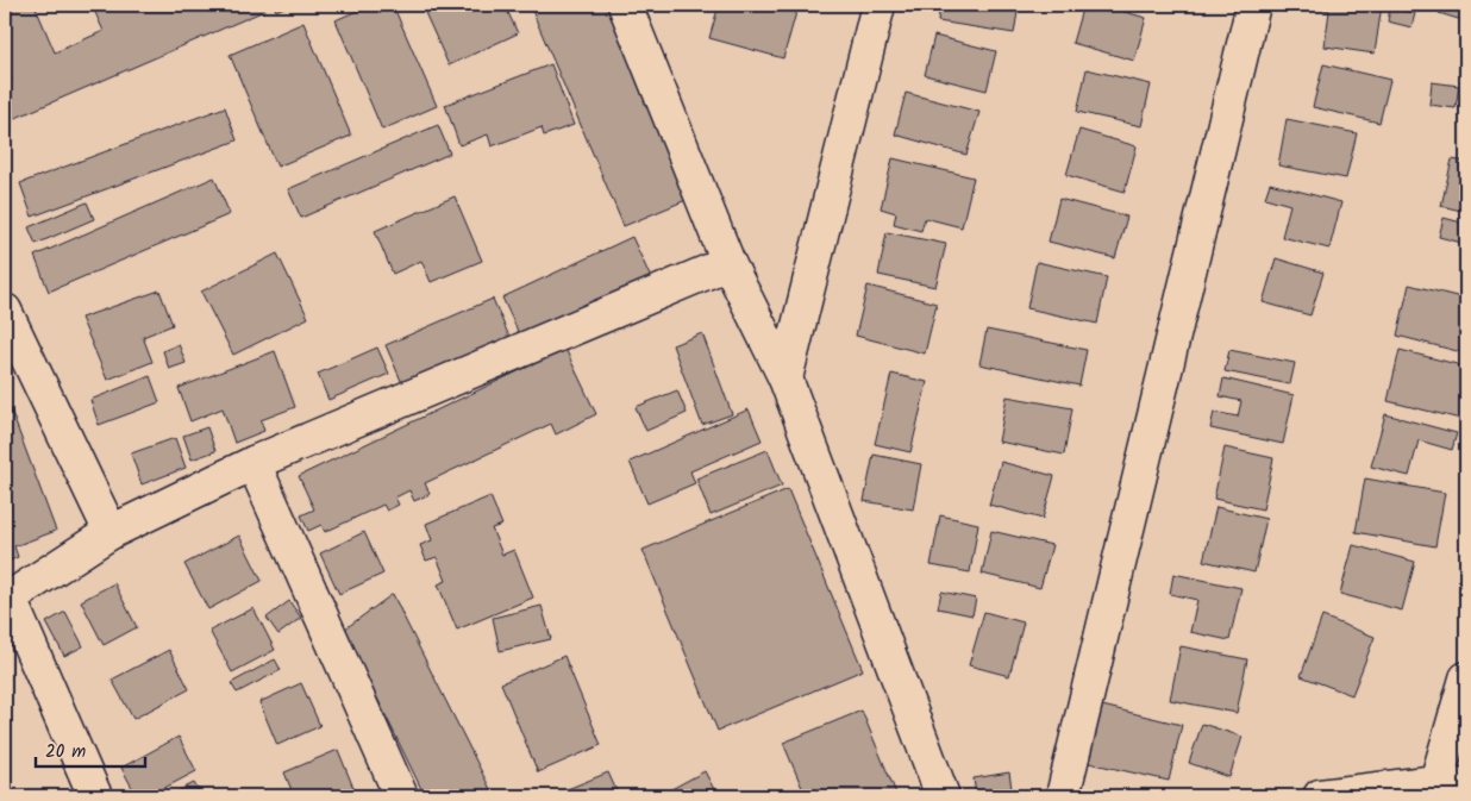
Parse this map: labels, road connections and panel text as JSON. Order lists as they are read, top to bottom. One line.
{"scale_bar":"20 m"}
